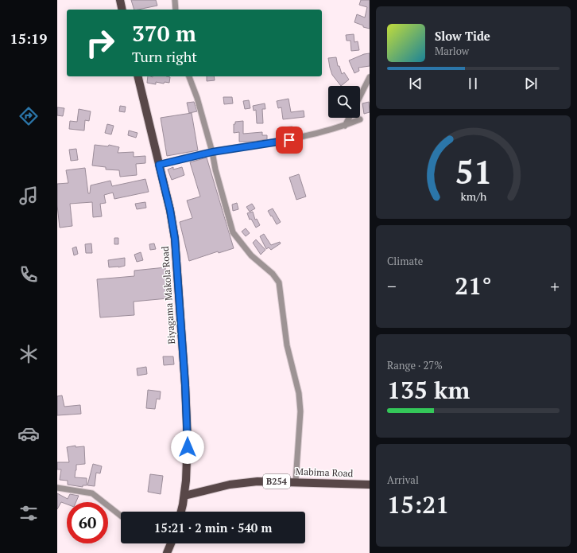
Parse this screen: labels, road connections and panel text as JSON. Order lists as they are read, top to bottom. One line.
{"streets":{"main road":["Biyagama Makola Road","Mabima Road","B254"]},"crossings":[["Biyagama Makola Road","Mabima Road"]],"page":{"tabs":"15:19","turn":["370 m","Turn right"],"song":["Slow Tide","Marlow"],"tile":["Climate",["Range · 27%","135 km"],["Arrival","15:21"]],"heat":["−","21°","+"],"limit":"60","trip":"15:21 · 2 min · 540 m","gauge":["51","km/h"]}}
